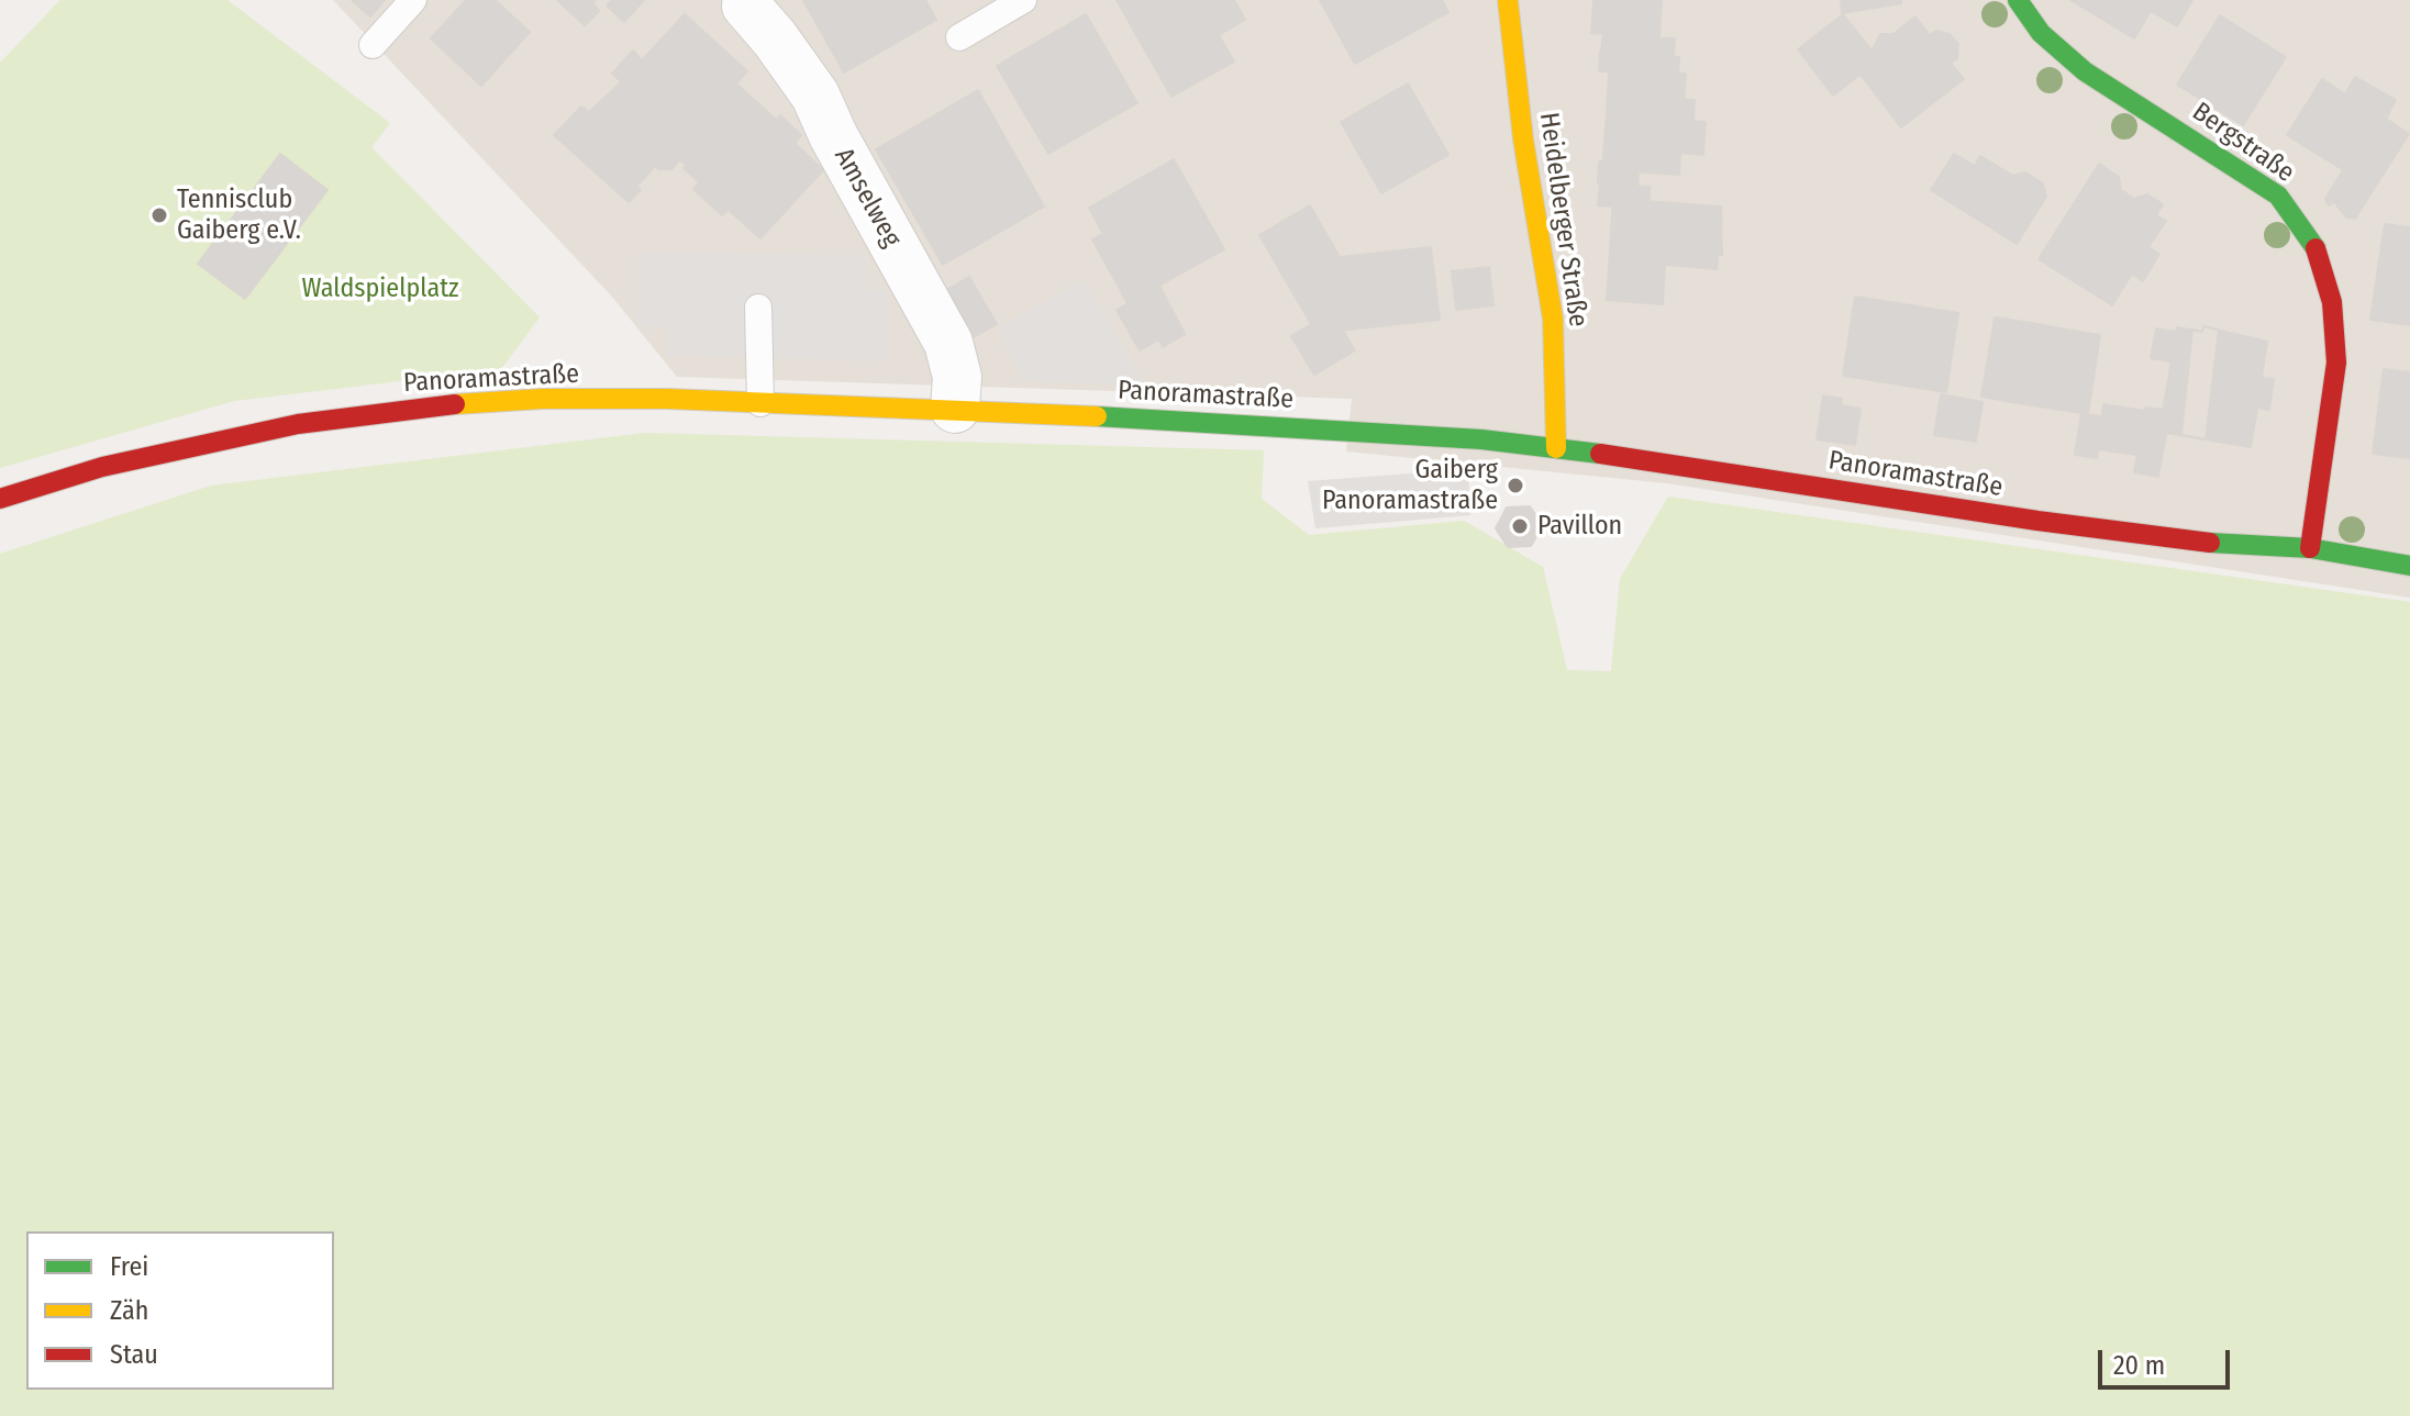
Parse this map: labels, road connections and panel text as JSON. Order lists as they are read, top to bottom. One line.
{"streets":{"street":["Bergstraße","Amselweg","Heidelberger Straße","Panoramastraße"]},"crossings":[["Bergstraße","Panoramastraße"],["Amselweg","Panoramastraße"],["Heidelberger Straße","Panoramastraße"]],"parks":["Waldspielplatz"],"places":["Tennisclub Gaiberg e.V.","Gaiberg Panoramastraße","Pavillon"],"legend":["Frei","Zäh","Stau"],"scale_bar":"20 m"}
